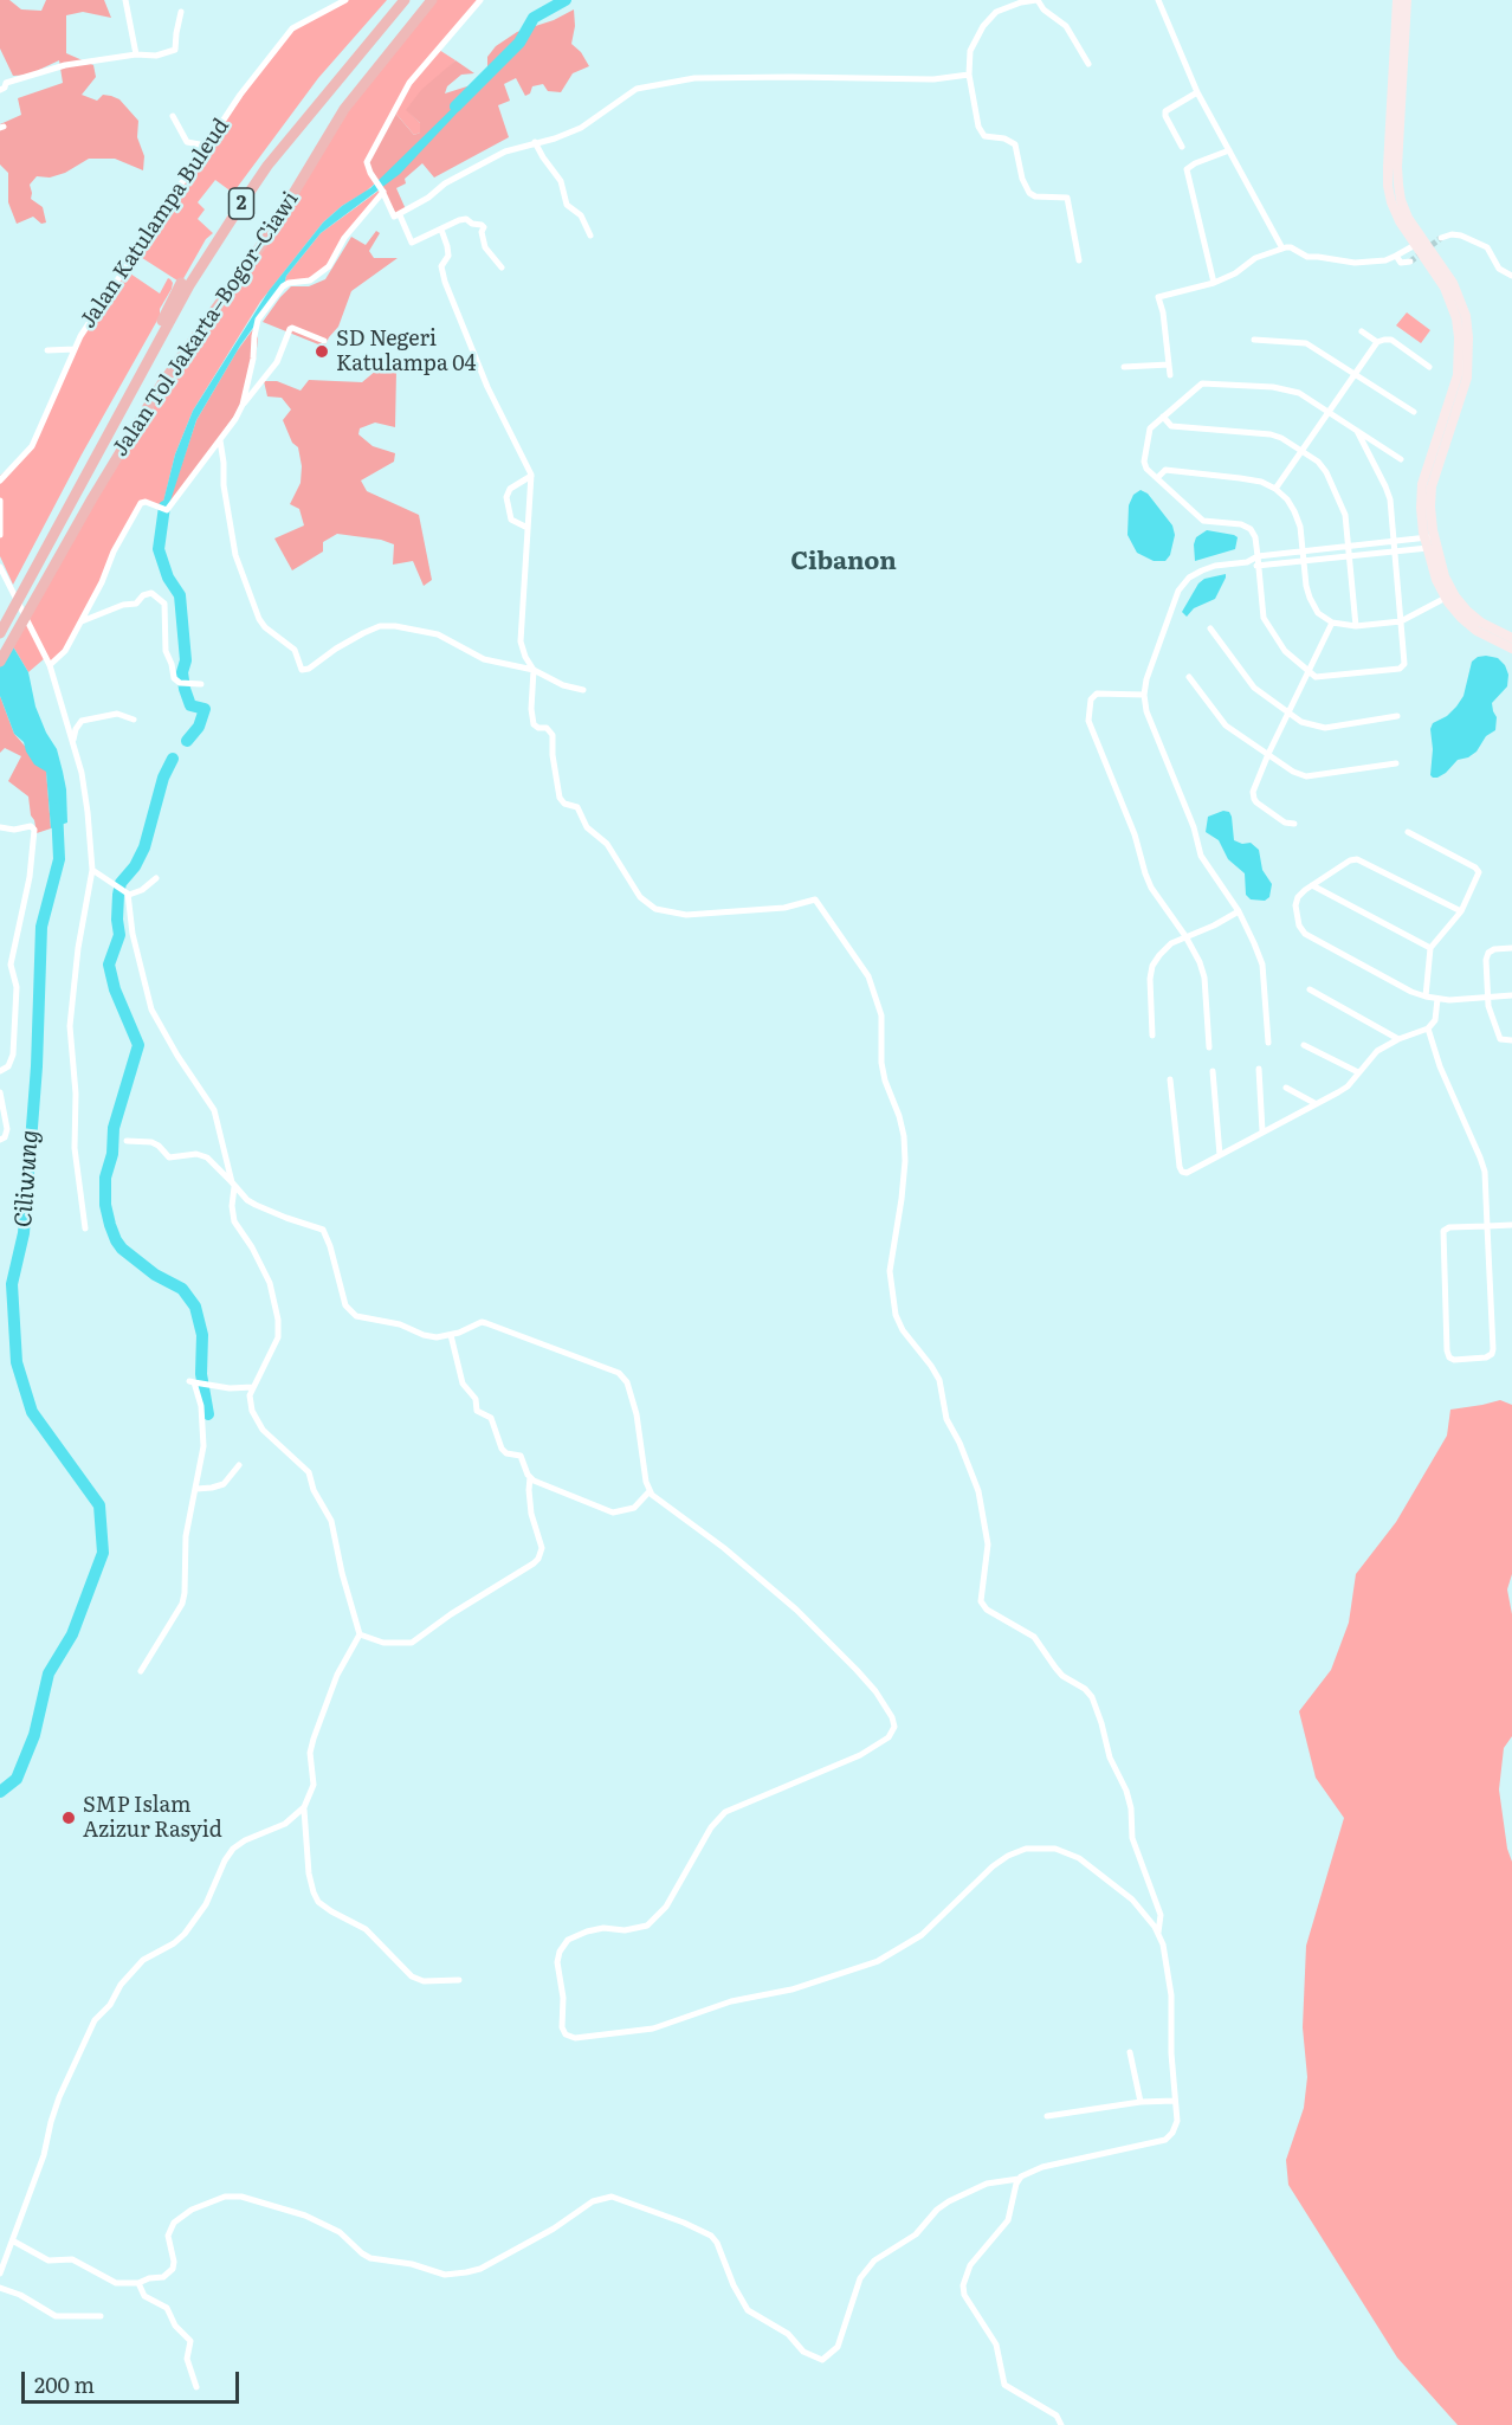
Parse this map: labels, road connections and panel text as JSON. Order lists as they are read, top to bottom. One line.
{"streets":{"highway":["2","Jalan Tol Jakarta–Bogor–Ciawi"],"street":["Jalan Katulampa Buleud"]},"districts":["Cibanon"],"water":["Ciliwung"],"places":["SD Negeri Katulampa 04","SMP Islam Azizur Rasyid"],"scale_bar":"200 m"}
